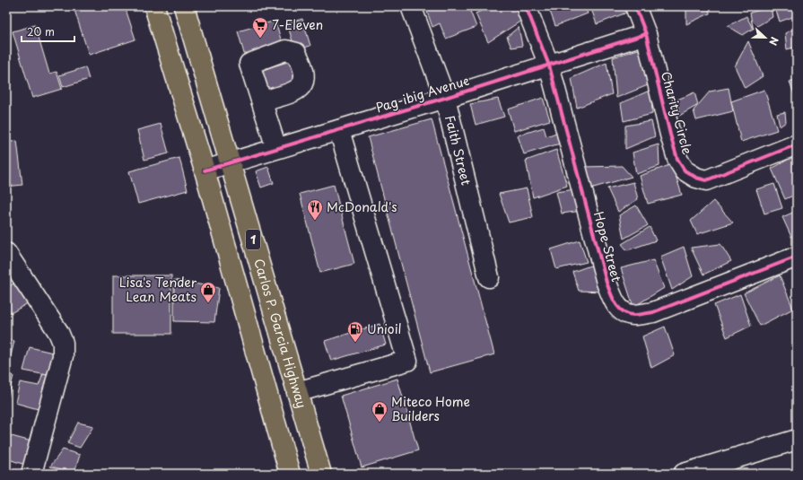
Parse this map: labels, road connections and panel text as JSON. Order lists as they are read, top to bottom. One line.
{"streets":{"highway":["1","Carlos P. Garcia Highway"],"street":["Pag-ibig Avenue","Charity Circle","Faith Street","Hope Street"]},"crossings":[["Pag-ibig Avenue","Charity Circle"],["Pag-ibig Avenue","Faith Street"],["Pag-ibig Avenue","1"],["Pag-ibig Avenue","Hope Street"],["Pag-ibig Avenue","Carlos P. Garcia Highway"]],"places":{"supermarket":["7-Eleven"],"restaurant":["McDonald's"],"shop":["Lisa's Tender Lean Meats","Miteco Home Builders"],"fuel station":["Unioil"]},"scale_bar":"20 m","north":"right"}
